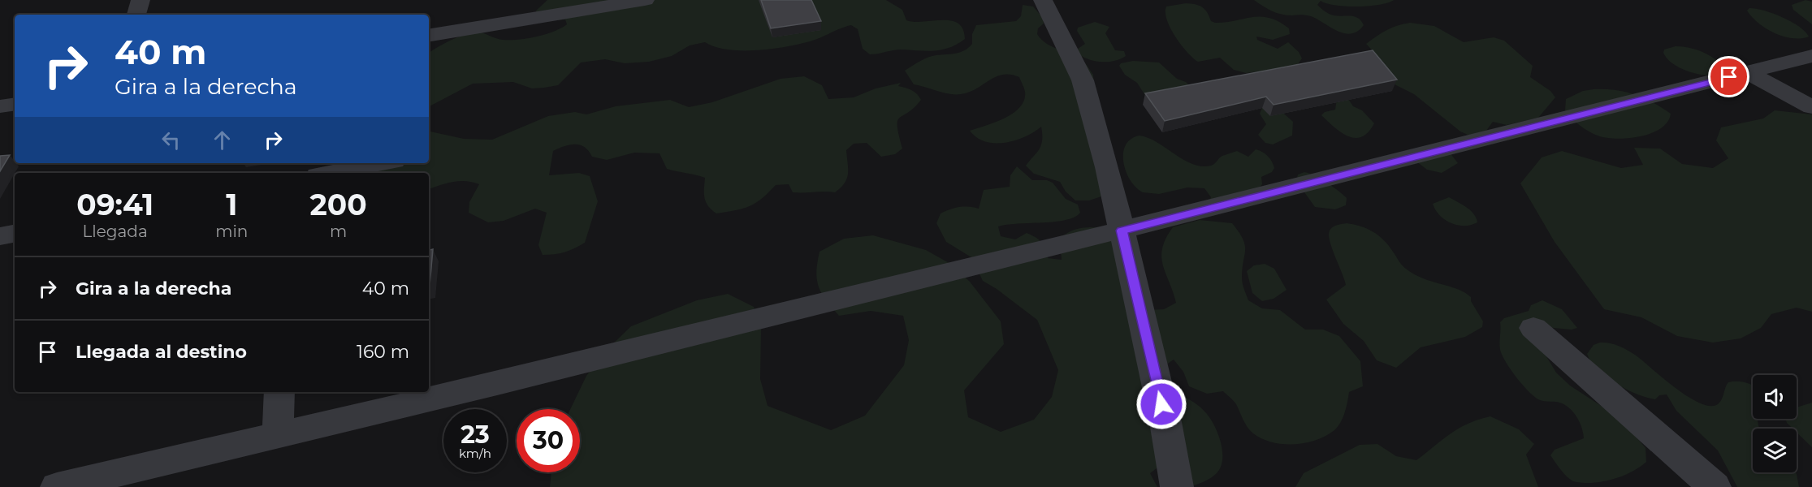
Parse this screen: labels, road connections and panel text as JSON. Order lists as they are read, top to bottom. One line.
{"page":{"turn":["40 m","Gira a la derecha"],"eta":["09:41","Llegada","1","min","200","m"],"list":[{"name":"Gira a la derecha","value":"40 m"},{"name":"Llegada al destino","value":"160 m"}],"speed":"23 km/h","limit":"30"}}
